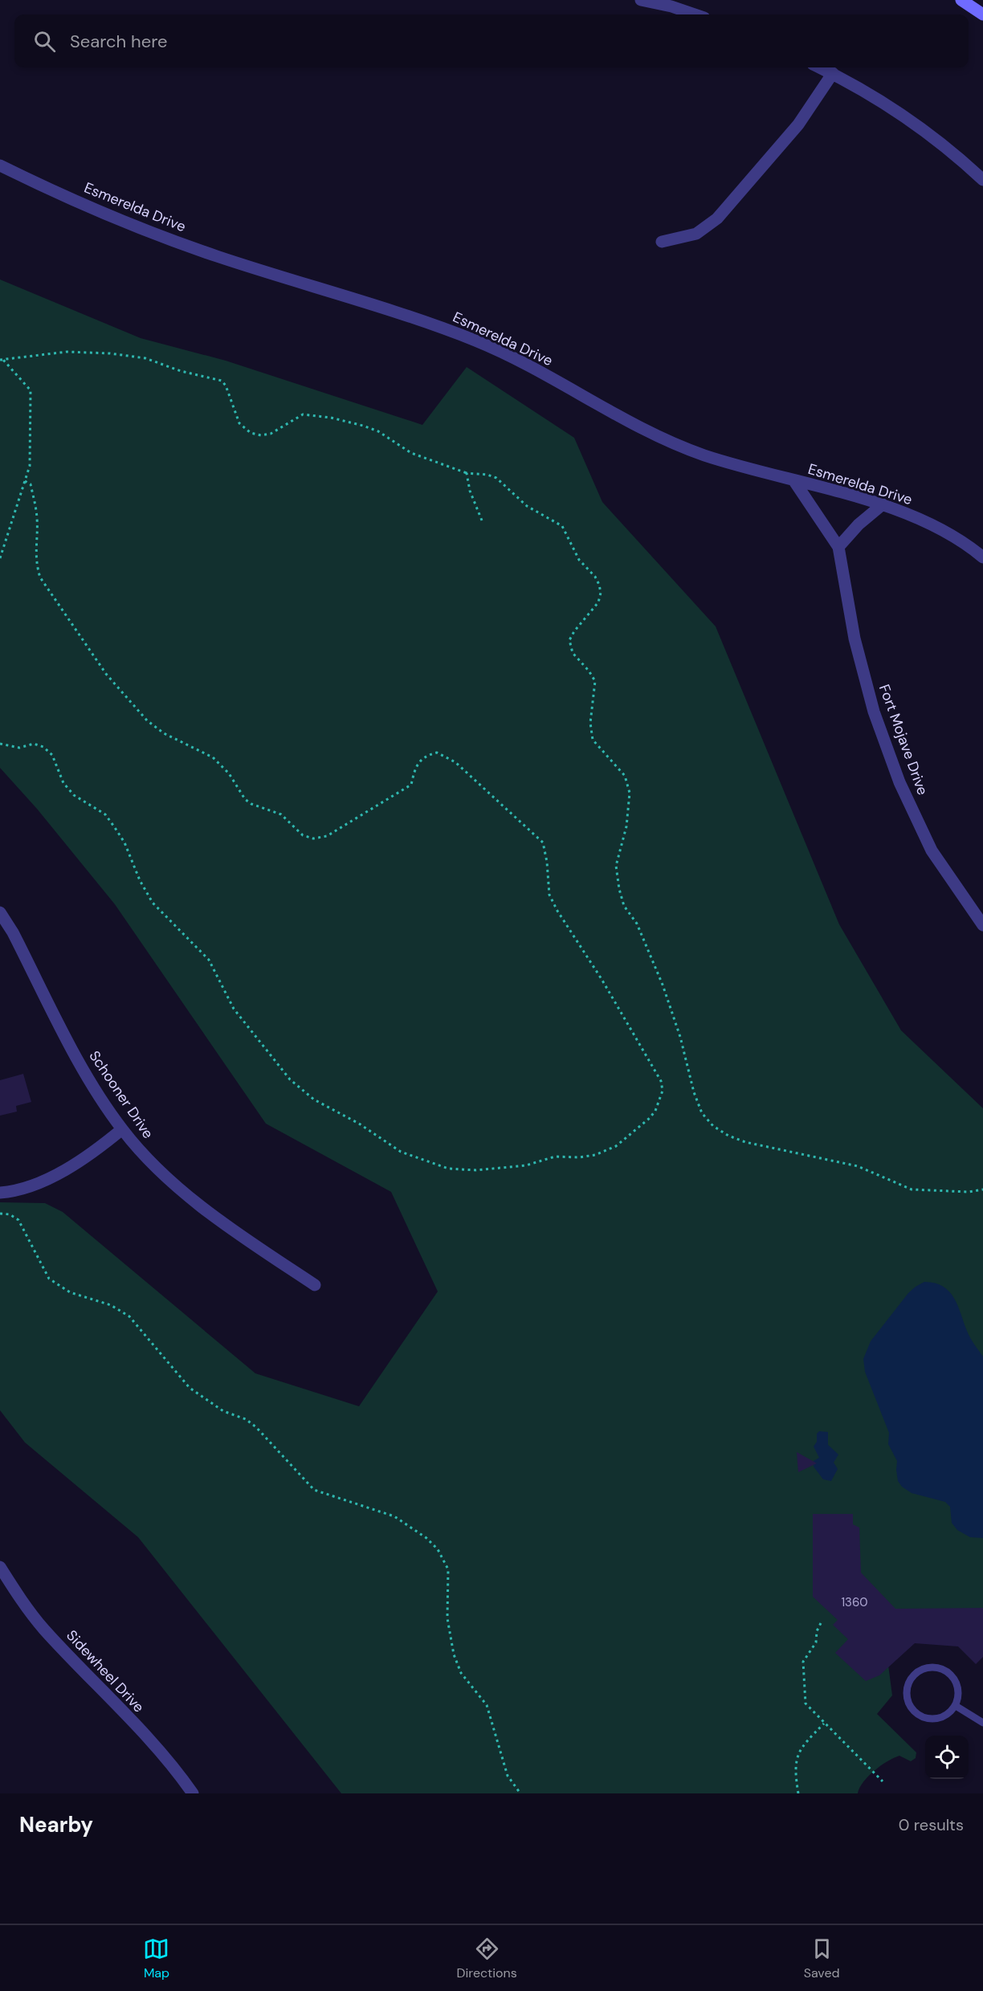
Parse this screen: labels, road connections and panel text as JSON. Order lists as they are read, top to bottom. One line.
{"streets":{"street":["Esmerelda Drive","Fort Mojave Drive","Schooner Drive","Sidewheel Drive"]},"house_numbers":["1360"],"page":{"search":"Search here","heading":["Nearby","0 results"],"nav":["Map","Directions","Saved"]}}
